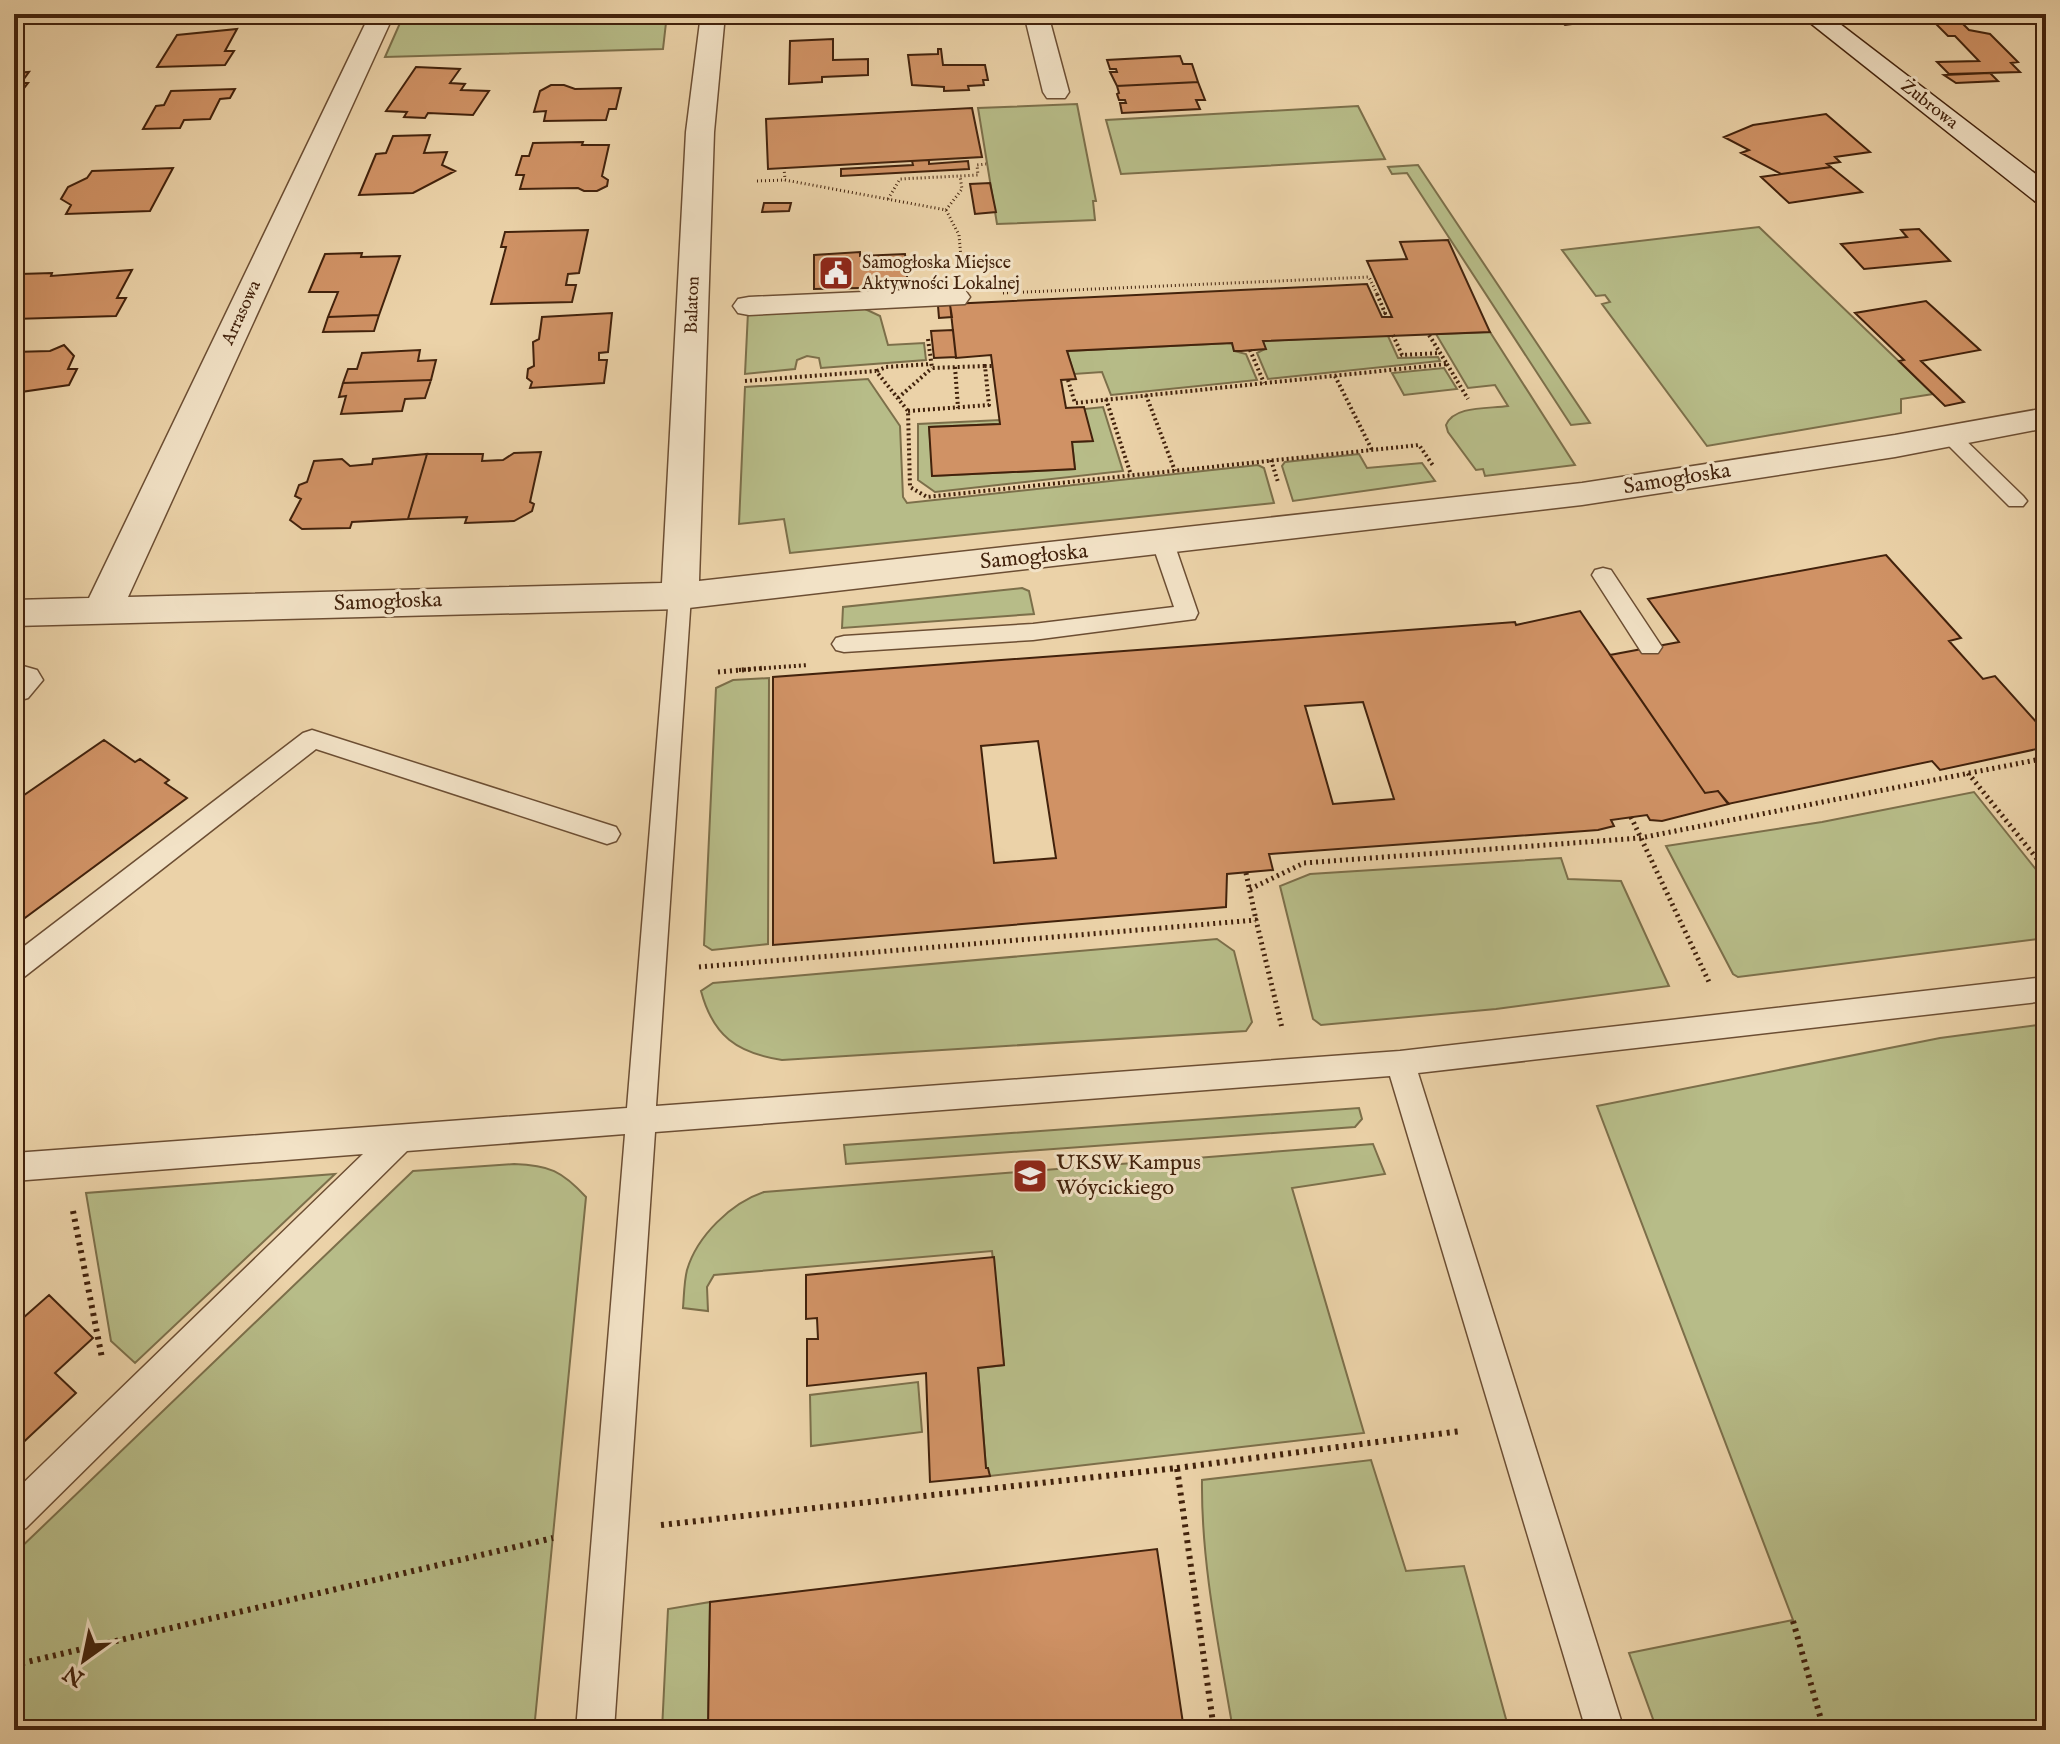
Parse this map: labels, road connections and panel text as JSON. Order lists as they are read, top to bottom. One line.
{"streets":{"street":["Żubrowa","Balaton","Arrasowa","Samogłoska"]},"crossings":[["Balaton","Samogłoska"],["Arrasowa","Samogłoska"]],"places":{"public building":["Samogłoska Miejsce Aktywności Lokalnej"],"school or university":["UKSW Kampus Wóycickiego"]},"north":"bottom left"}
